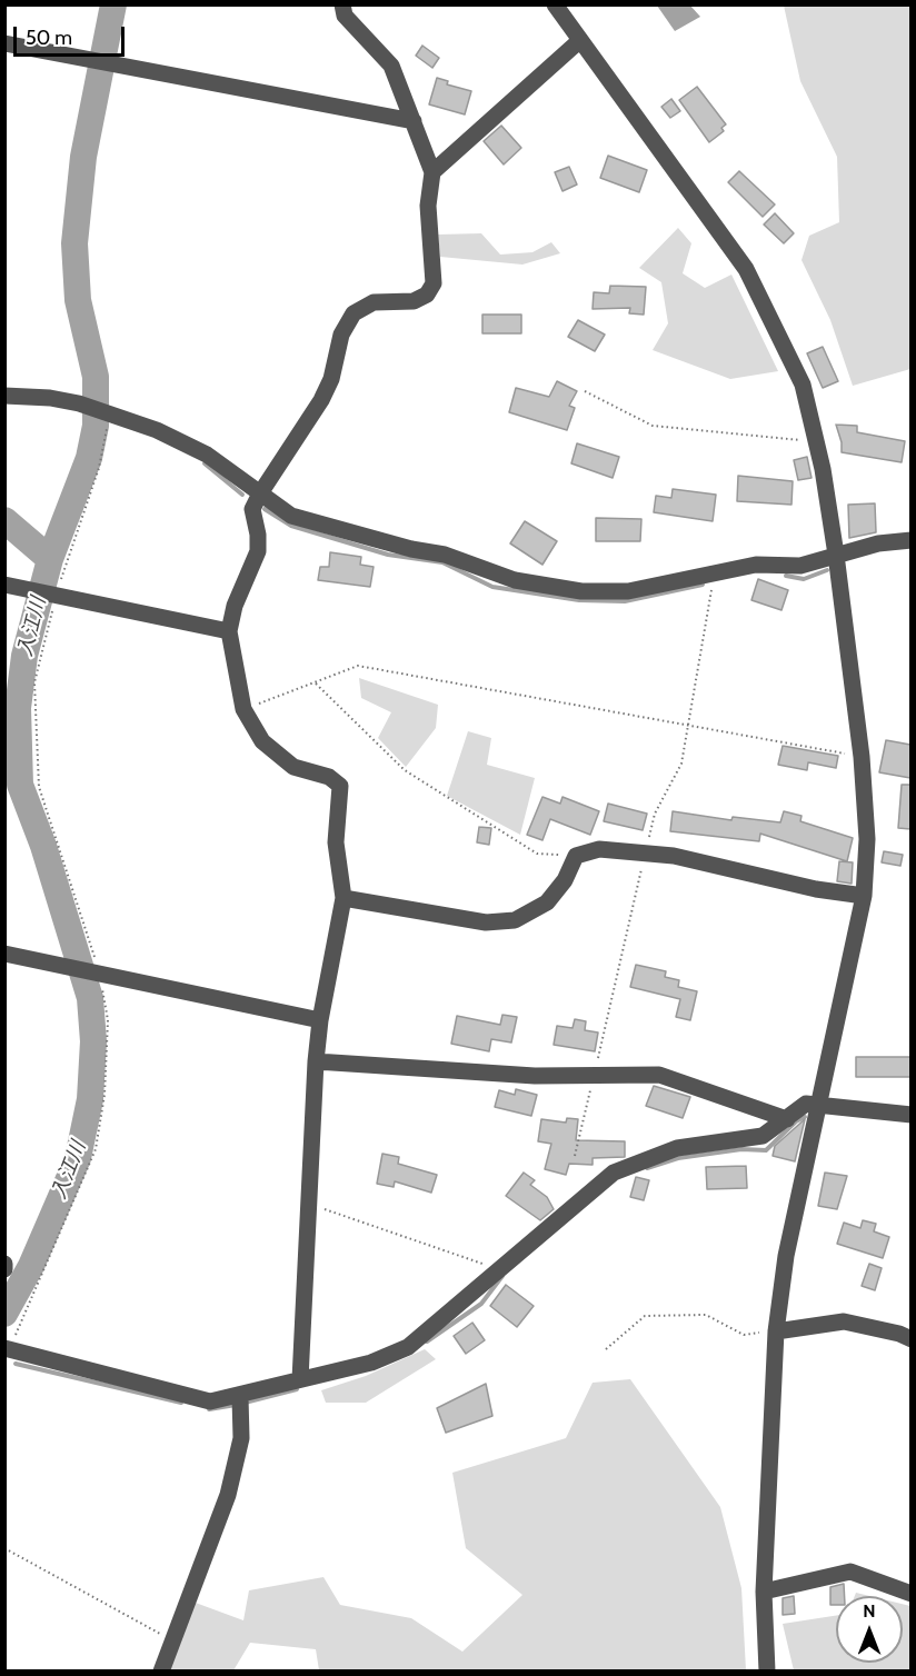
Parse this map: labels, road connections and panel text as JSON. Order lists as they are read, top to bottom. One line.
{"water":["入江川"],"scale_bar":"50 m","north":"top"}
